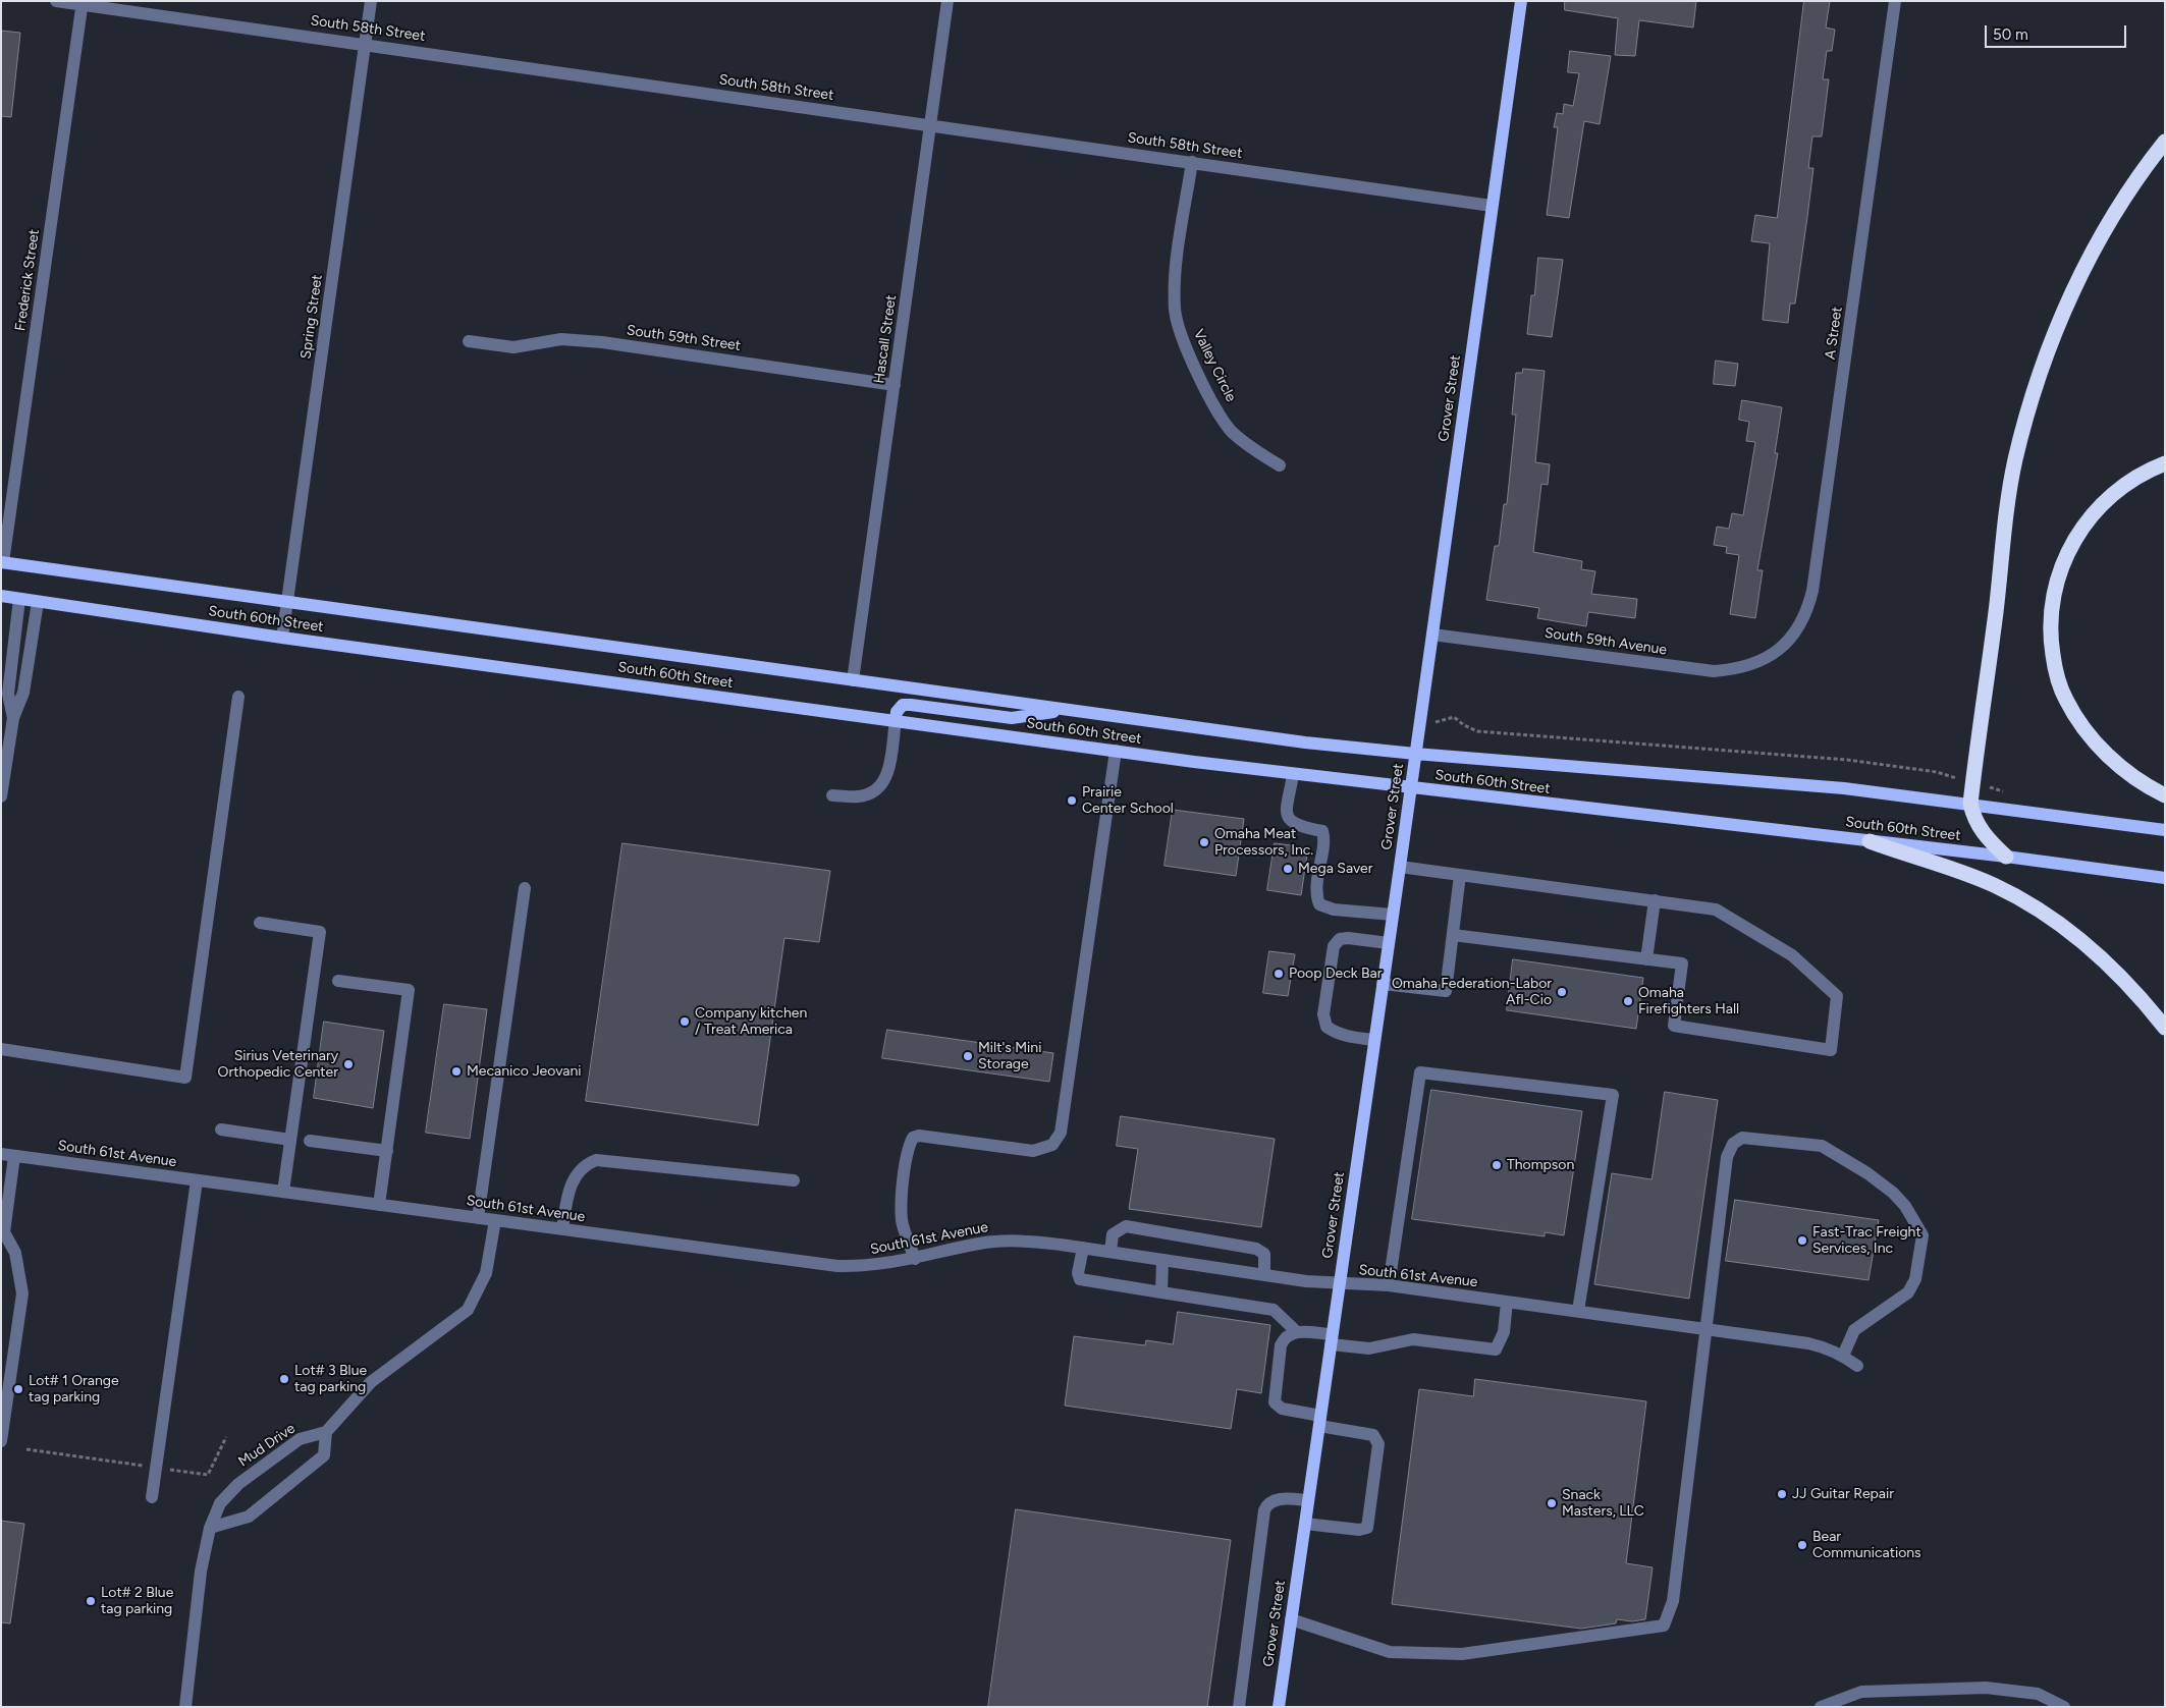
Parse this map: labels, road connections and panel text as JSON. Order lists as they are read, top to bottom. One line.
{"streets":{"main road":["Grover Street","South 60th Street"],"street":["South 58th Street","Frederick Street","Spring Street","A Street","South 59th Street","Hascall Street","Valley Circle","South 59th Avenue","South 61st Avenue","Mud Drive"]},"crossings":[["South 58th Street","Frederick Street"],["South 58th Street","Spring Street"],["South 58th Street","Hascall Street"],["South 58th Street","Valley Circle"],["South 58th Street","Grover Street"],["Frederick Street","South 60th Street"],["Spring Street","South 60th Street"],["A Street","South 59th Avenue"],["South 59th Street","Hascall Street"],["Hascall Street","South 60th Street"],["Grover Street","South 60th Street"],["Grover Street","South 59th Avenue"],["Grover Street","South 61st Avenue"]],"places":["Prairie Center School","Omaha Meat Processors, Inc.","Mega Saver","Poop Deck Bar","Omaha Federation-Labor Afl-Cio","Omaha Firefighters Hall","Company kitchen / Treat America","Milt's Mini Storage","Sirius Veterinary Orthopedic Center","Mecanico Jeovani","Thompson","Fast-Trac Freight Services, Inc","Lot# 3 Blue tag parking","Lot# 1 Orange tag parking","JJ Guitar Repair","Snack Masters, LLC","Bear Communications","Lot# 2 Blue tag parking"],"scale_bar":"50 m"}
